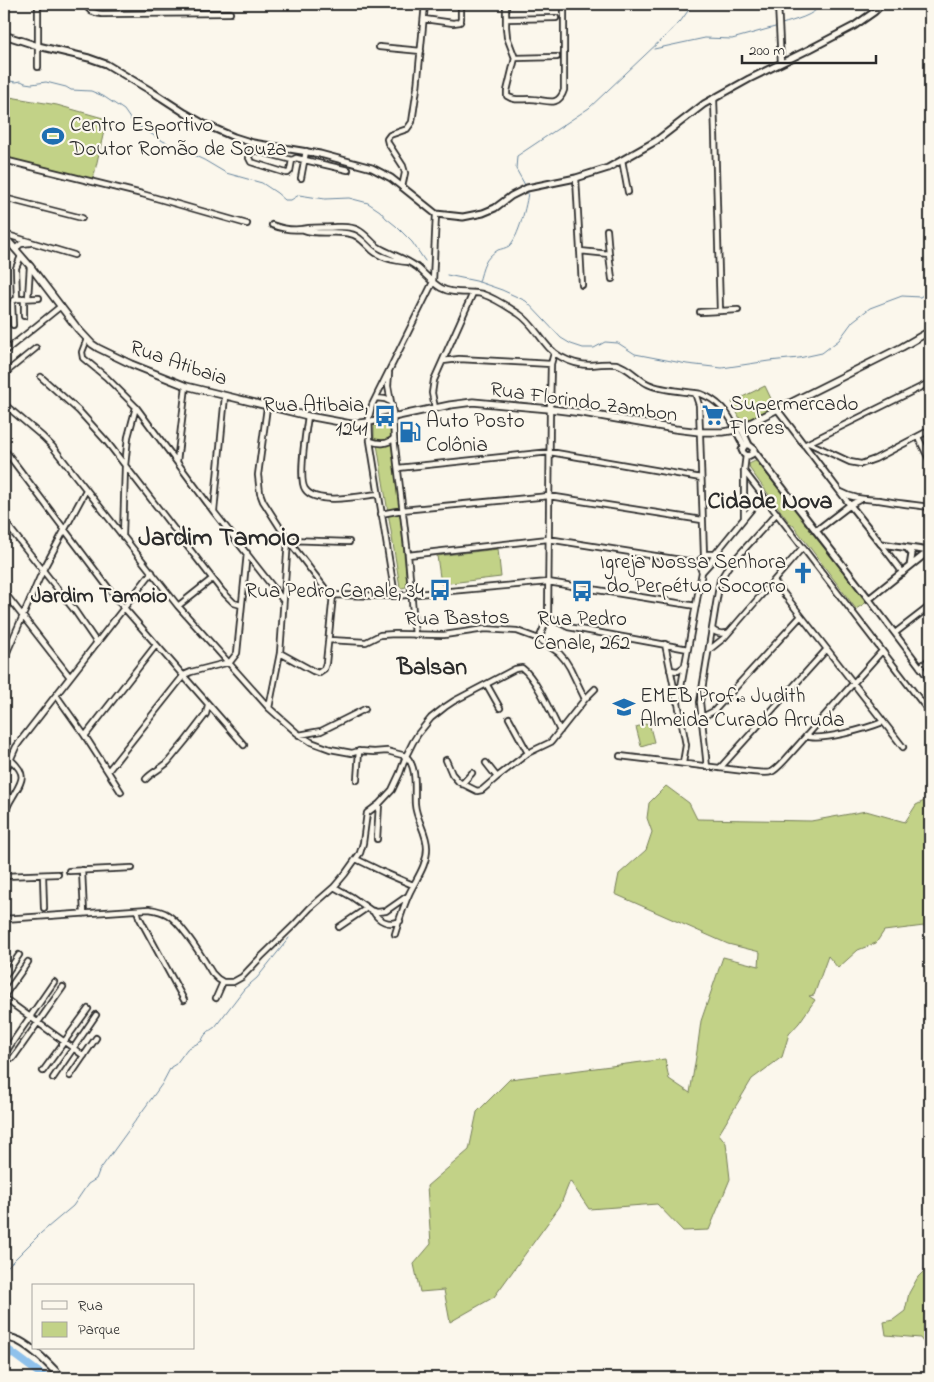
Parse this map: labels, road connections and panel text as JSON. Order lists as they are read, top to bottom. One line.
{"streets":{"main road":["Rua Atibaia","Rua Florindo Zambon"],"street":["Rua Bastos"]},"crossings":[["Rua Atibaia","Rua Florindo Zambon"]],"districts":["Cidade Nova","Jardim Tamoio","Jardim Tamoio","Balsan"],"places":{"sports":["Centro Esportivo Doutor Romão de Souza"],"supermarket":["Supermercado Flores"],"bus stop":["Rua Atibaia, 1241","Rua Pedro Canale, 34","Rua Pedro Canale, 262"],"fuel station":["Auto Posto Colônia"],"church":["Igreja Nossa Senhora do Perpétuo Socorro"],"school or university":["EMEB Prof.ª Judith Almeida Curado Arruda"]},"legend":["Rua","Parque"],"scale_bar":"200 m"}
